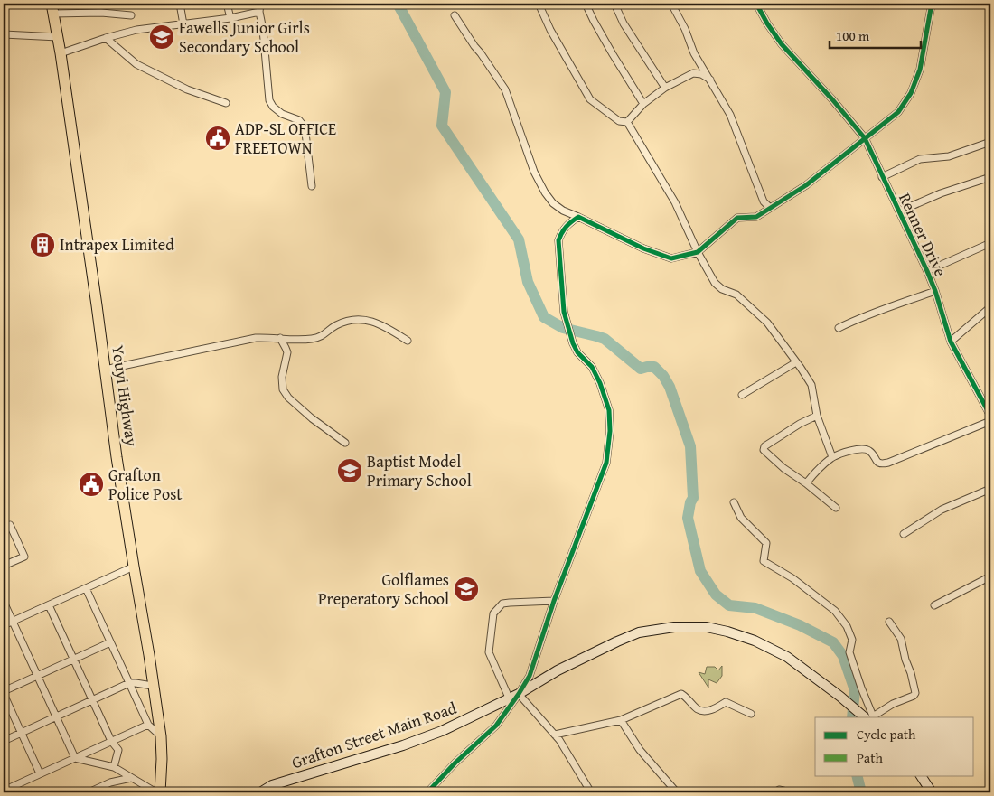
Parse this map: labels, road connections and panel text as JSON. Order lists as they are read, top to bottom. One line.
{"streets":{"main road":["Youyi Highway"],"street":["Renner Drive","Grafton Street Main Road"]},"places":{"school or university":["Fawells Junior Girls Secondary School","Baptist Model Primary School","Golflames Preperatory School"],"public building":["ADP-SL OFFICE FREETOWN","Grafton Police Post"],"building":["Intrapex Limited"]},"legend":["Cycle path","Path"],"scale_bar":"100 m"}
